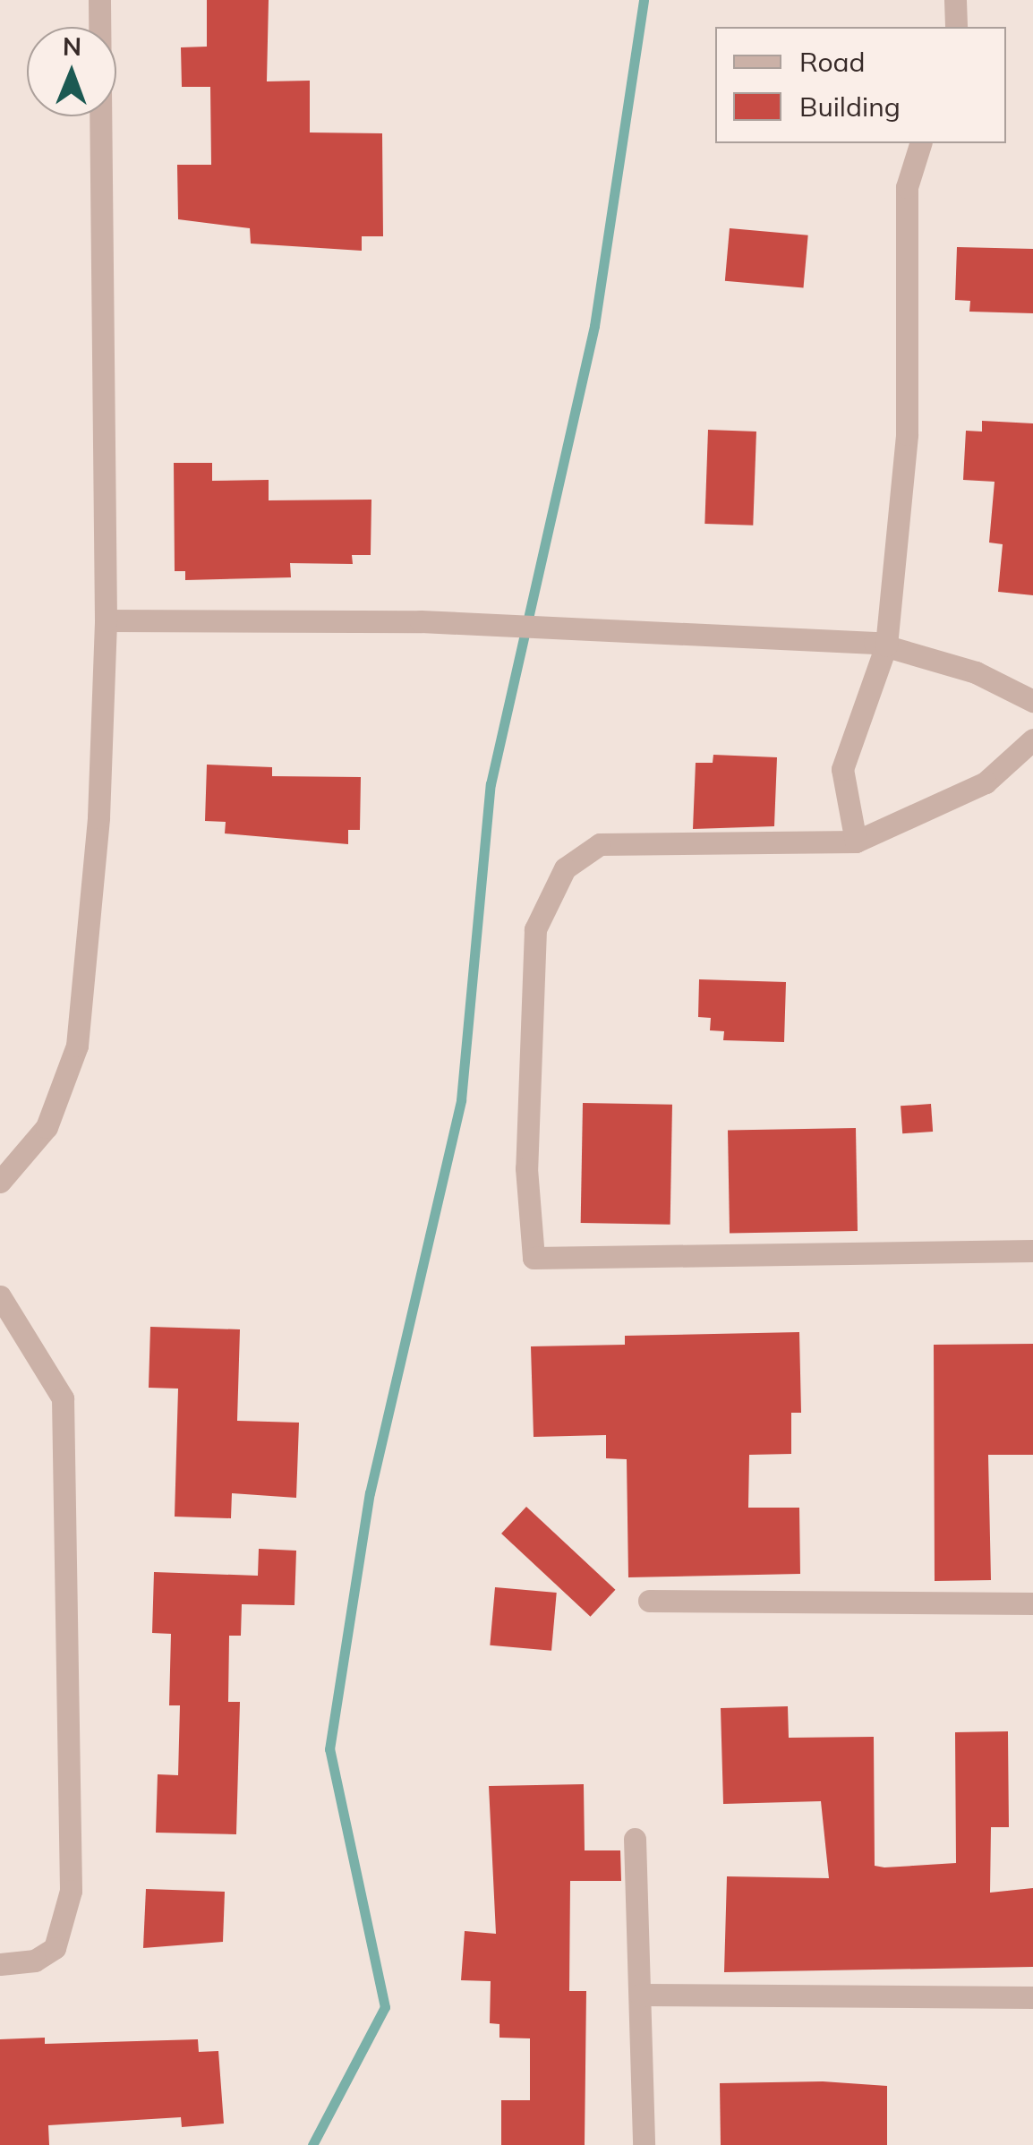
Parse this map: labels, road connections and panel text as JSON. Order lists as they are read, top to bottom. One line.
{"legend":["Road","Building"],"north":"top"}
